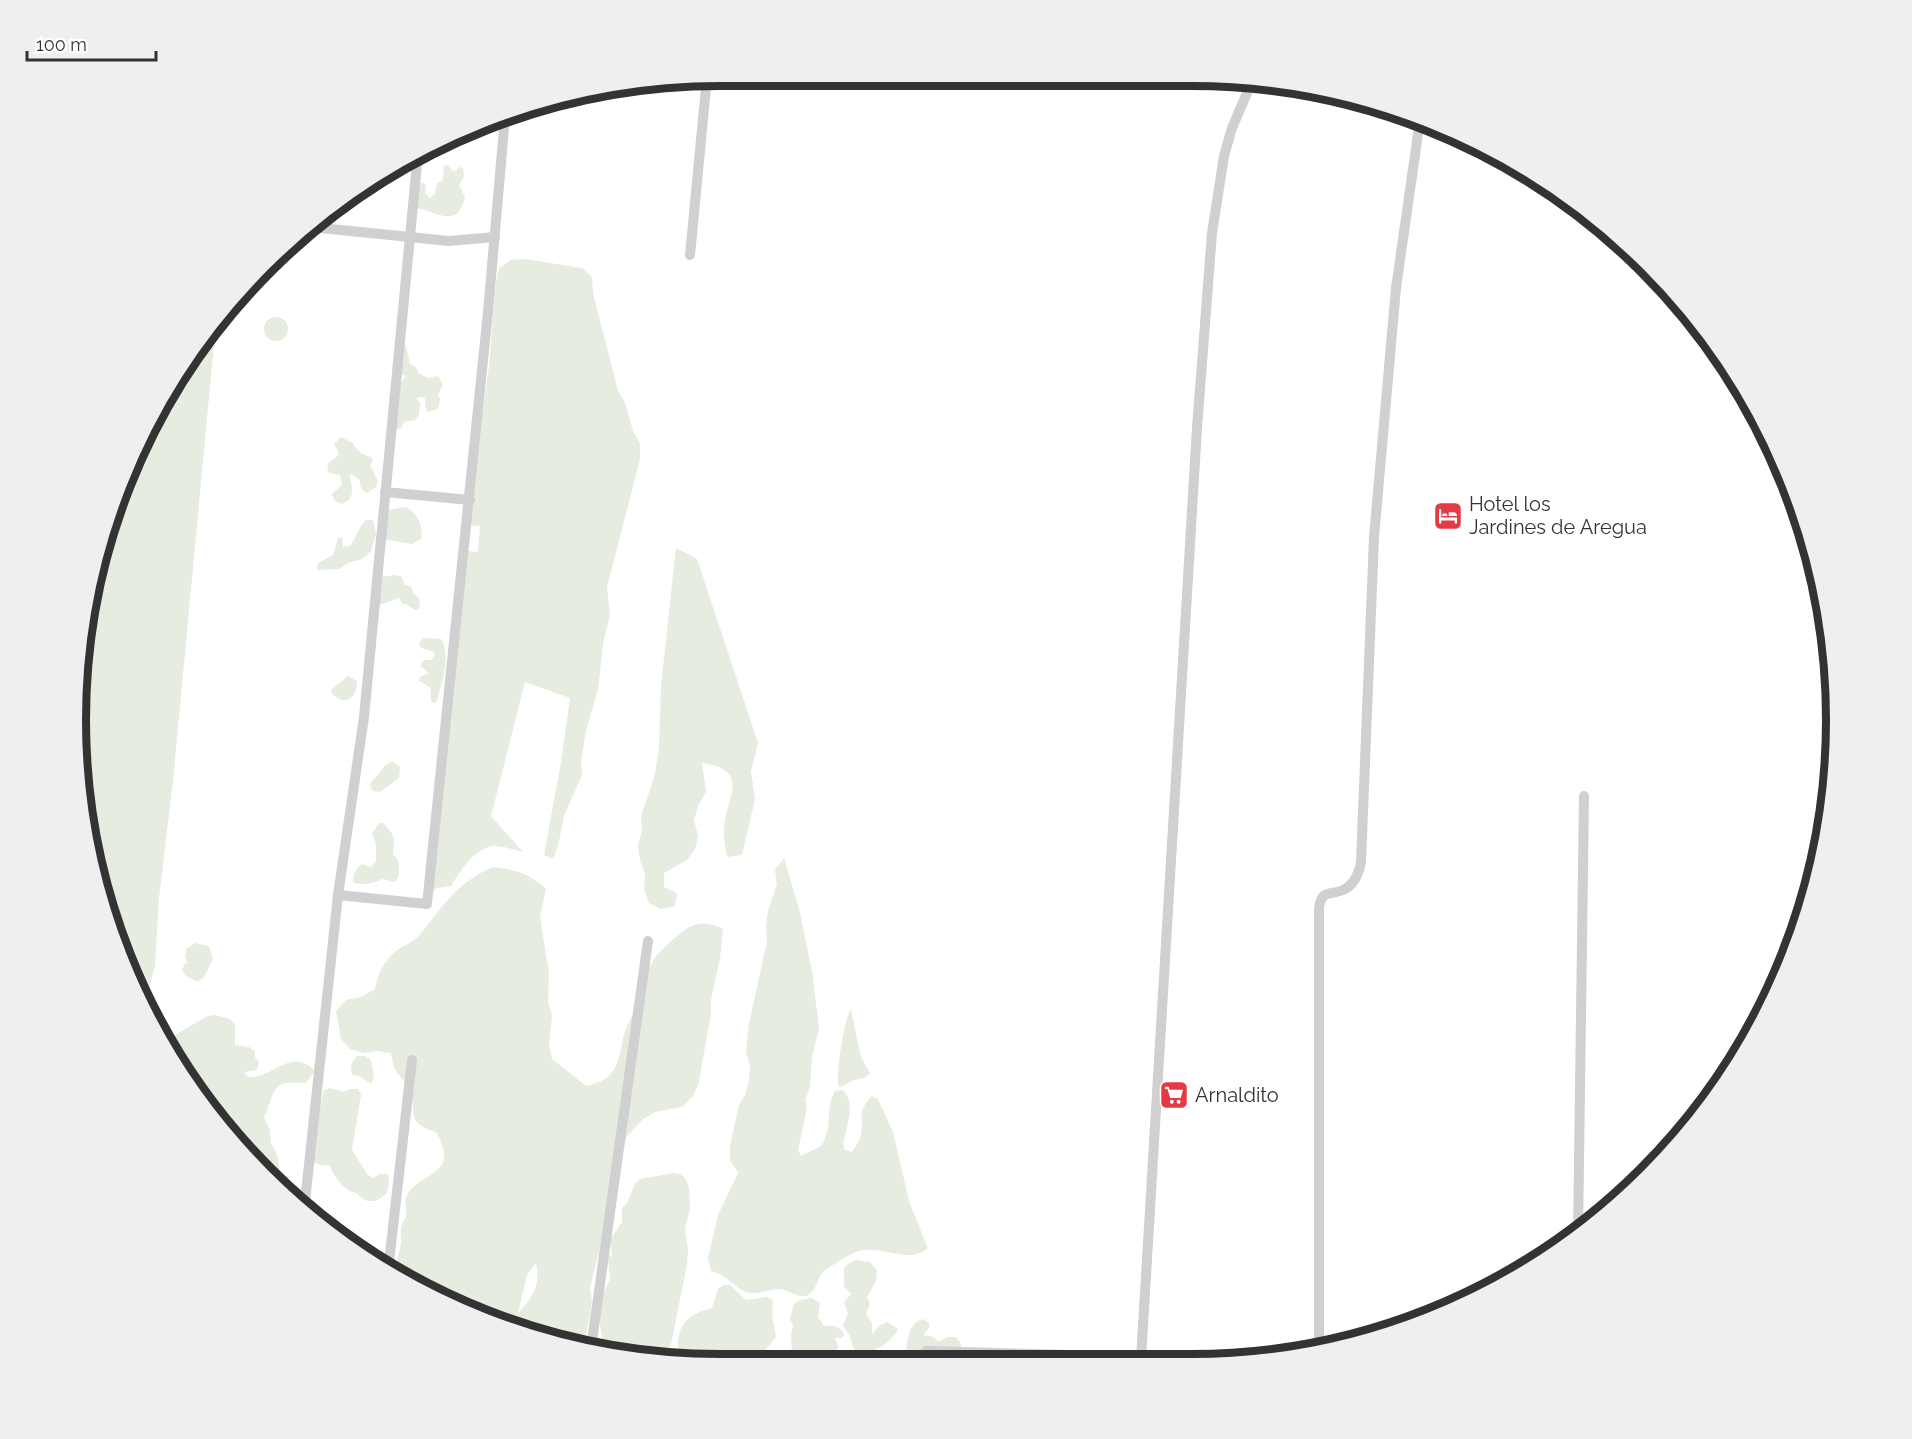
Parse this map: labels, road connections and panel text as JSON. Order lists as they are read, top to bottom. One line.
{"places":{"hotel":["Hotel los Jardines de Aregua"],"supermarket":["Arnaldito"]},"scale_bar":"100 m"}
